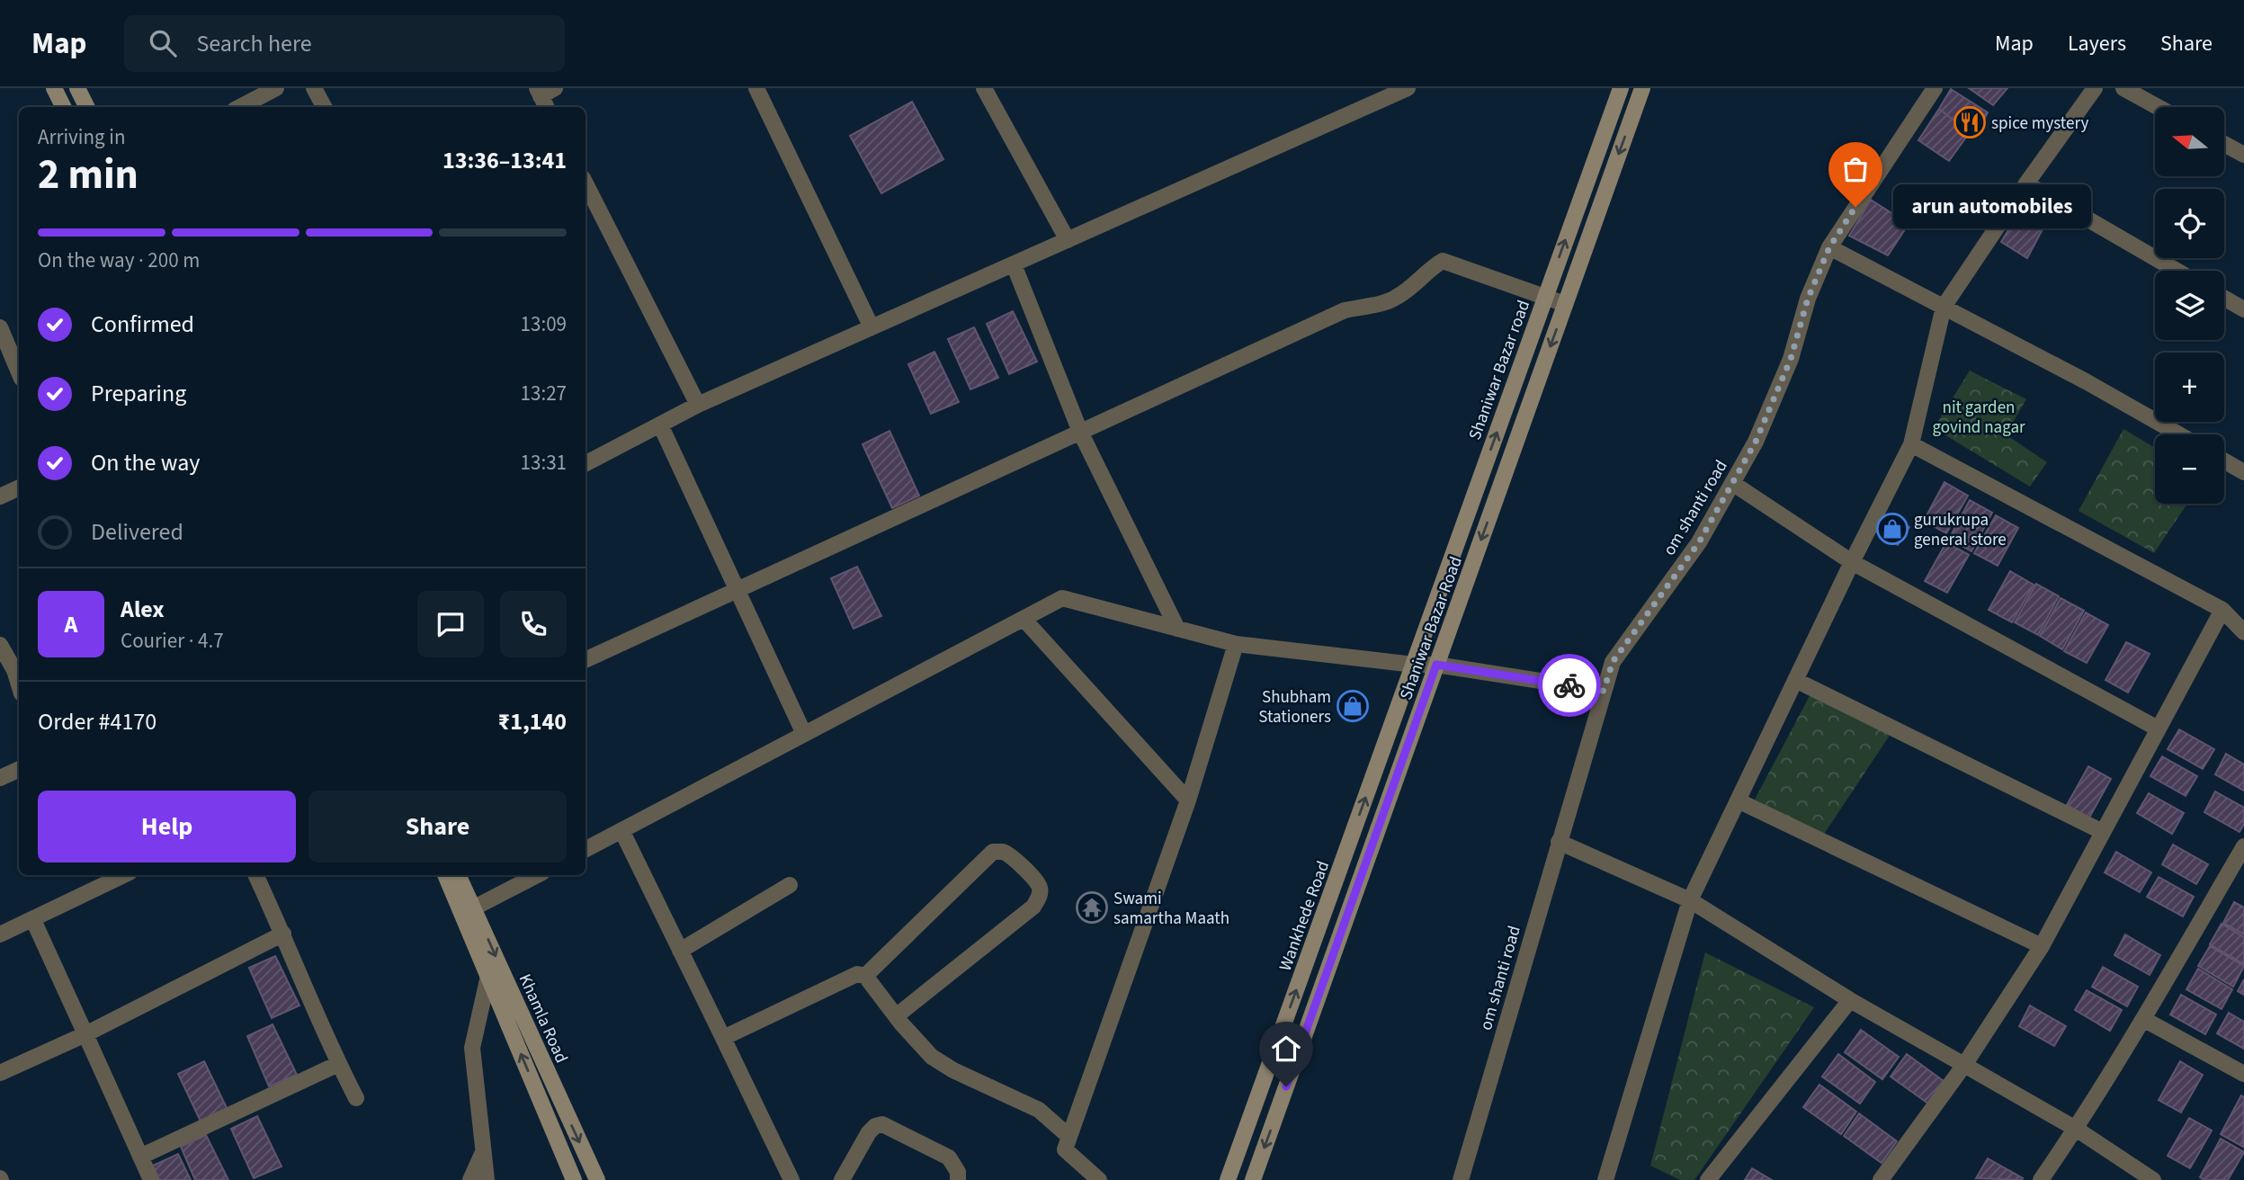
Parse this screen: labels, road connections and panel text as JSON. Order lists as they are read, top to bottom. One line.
{"streets":{"main road":["Shaniwar Bazar road","Shaniwar Bazar Road","Wankhede Road","Khamla Road"],"street":["om shanti road"]},"crossings":[["Shaniwar Bazar road","Wankhede Road"]],"one_way":["Shaniwar Bazar road","Shaniwar Bazar Road","Wankhede Road"],"parks":["nit garden govind nagar"],"places":{"restaurant":["spice mystery"],"other":["arun automobiles"],"shop":["gurukrupa general store","Shubham Stationers"],"temple":["Swami samartha Maath"]},"north":"left","page":{"header":"Map","search":"Search here","nav":["Map","Layers","Share"],"map_buttons":["+","−"],"heading":["2 min","Arriving in","13:36–13:41"],"panel":["Alex","Courier · 4.7","Order #4170","₹1,140"],"bubble":"arun automobiles","bar":"On the way · 200 m","list":[["Confirmed","13:09"],["Preparing","13:27"],["On the way","13:31"],"Delivered"],"round":"A","buttons":["Help","Share"]}}
